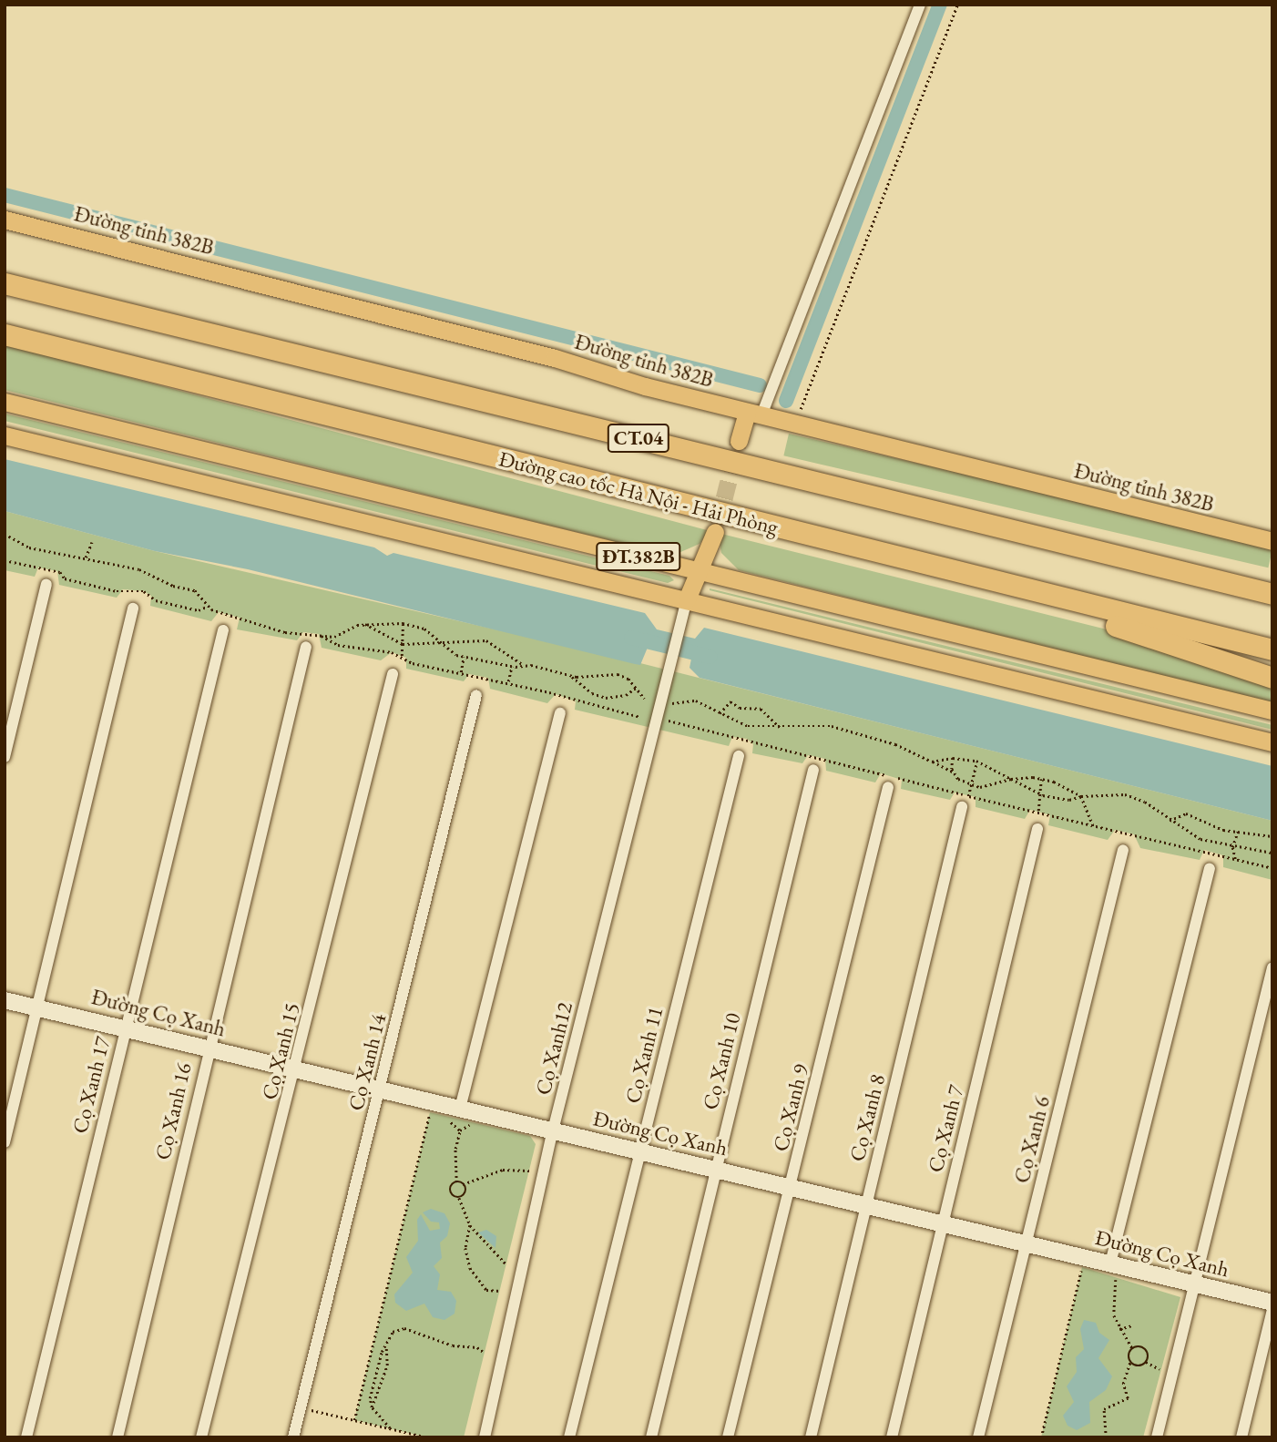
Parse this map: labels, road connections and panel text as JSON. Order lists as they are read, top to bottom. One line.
{"streets":{"highway":["CT.04","Đường cao tốc Hà Nội - Hải Phòng"],"main road":["Đường tỉnh 382B","ĐT.382B"],"street":["Đường Cọ Xanh","Cọ Xanh12","Cọ Xanh 15","Cọ Xanh 11","Cọ Xanh 10","Cọ Xanh 14","Cọ Xanh 17","Cọ Xanh 9","Cọ Xanh 16","Cọ Xanh 8","Cọ Xanh 7","Cọ Xanh 6"]},"crossings":[["ĐT.382B","Cọ Xanh12"],["Đường Cọ Xanh","Cọ Xanh12"],["Đường Cọ Xanh","Cọ Xanh 15"],["Đường Cọ Xanh","Cọ Xanh 11"],["Đường Cọ Xanh","Cọ Xanh 10"],["Đường Cọ Xanh","Cọ Xanh 14"],["Đường Cọ Xanh","Cọ Xanh 17"],["Đường Cọ Xanh","Cọ Xanh 9"],["Đường Cọ Xanh","Cọ Xanh 16"],["Đường Cọ Xanh","Cọ Xanh 8"],["Đường Cọ Xanh","Cọ Xanh 7"],["Đường Cọ Xanh","Cọ Xanh 6"]]}
